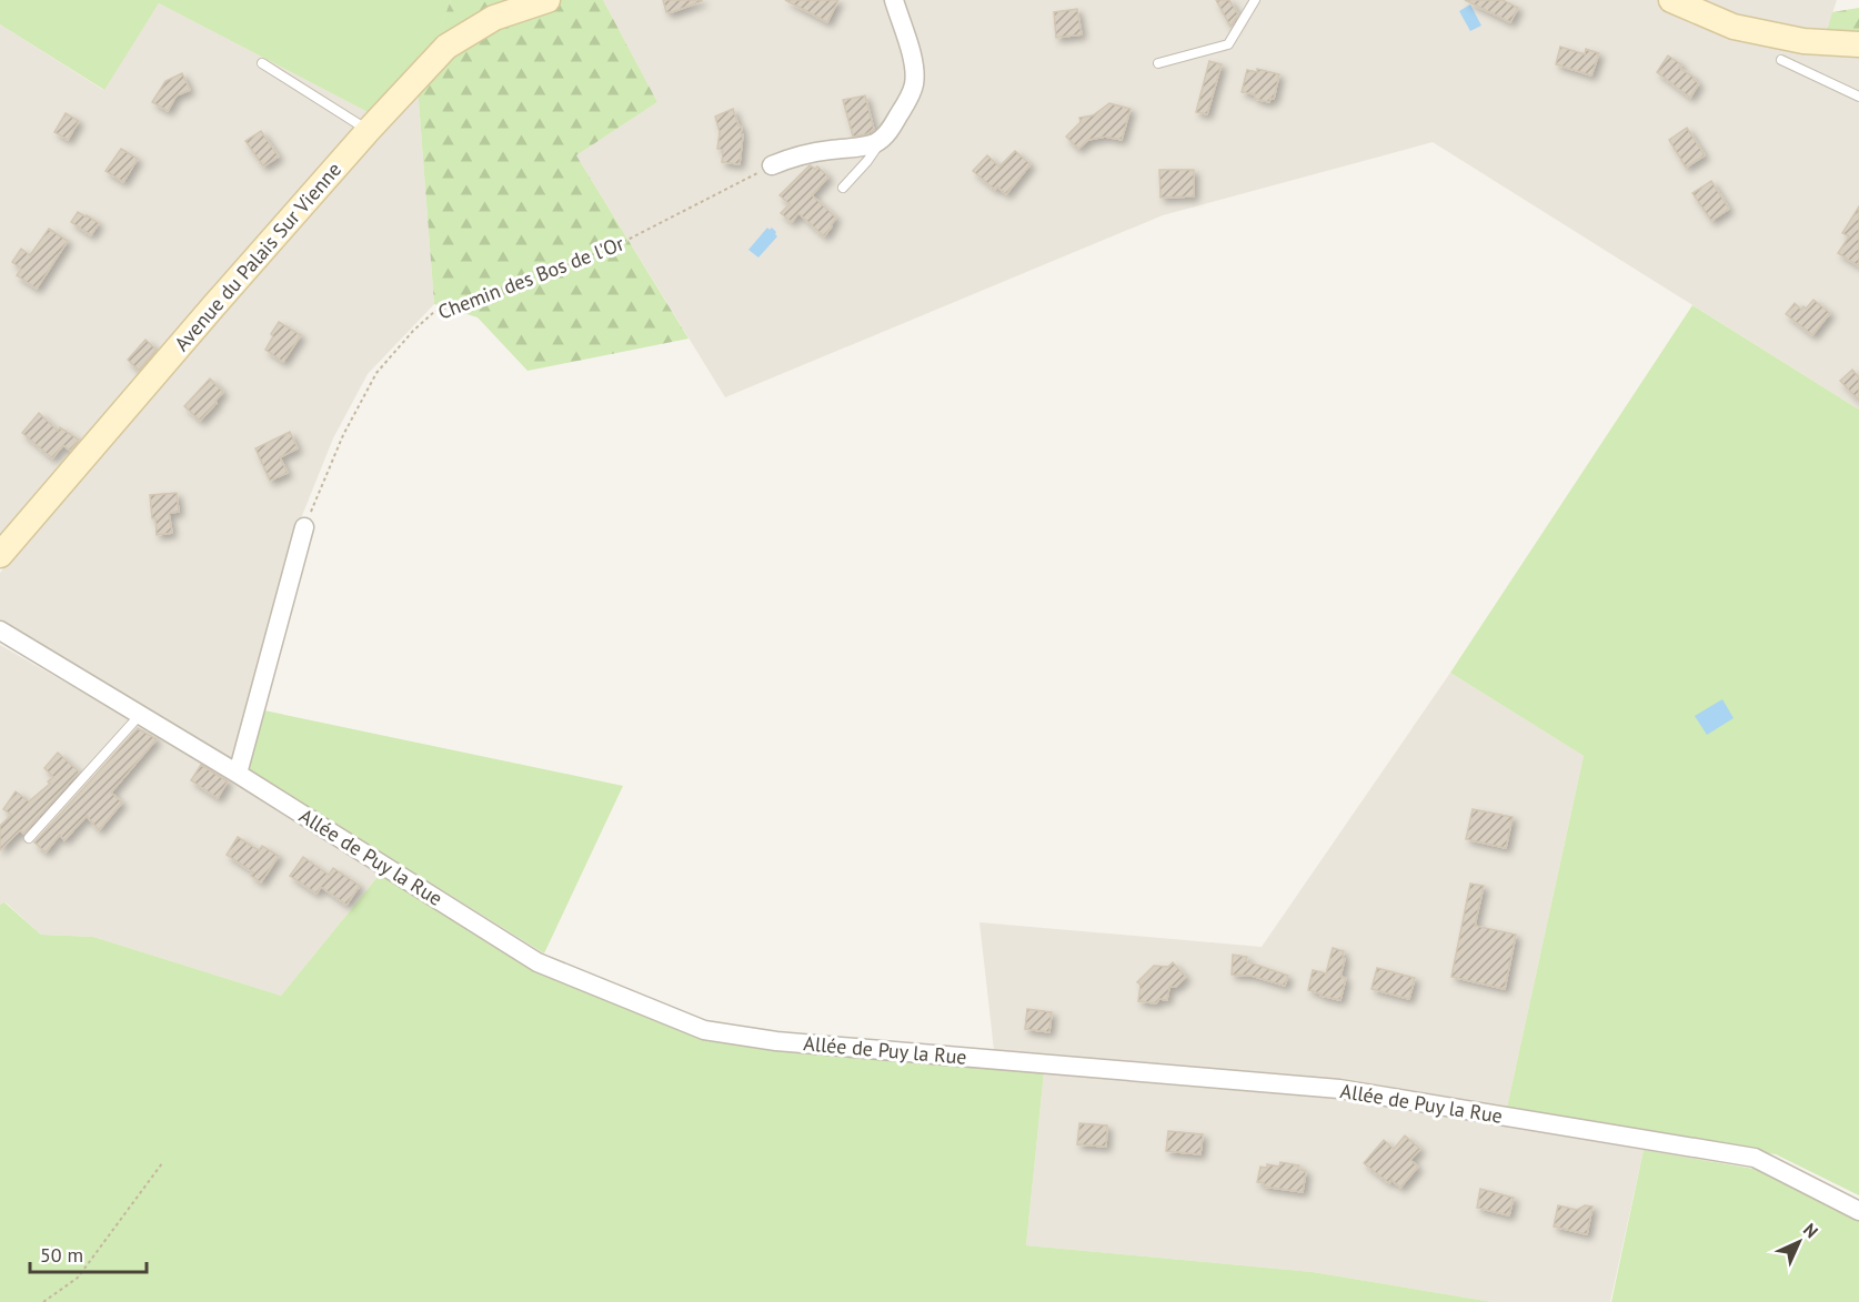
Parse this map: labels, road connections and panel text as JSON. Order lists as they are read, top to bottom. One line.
{"streets":{"main road":["Avenue du Palais Sur Vienne"],"street":["Allée de Puy la Rue"],"path":["Chemin des Bos de l'Or"]},"scale_bar":"50 m","north":"top right"}
